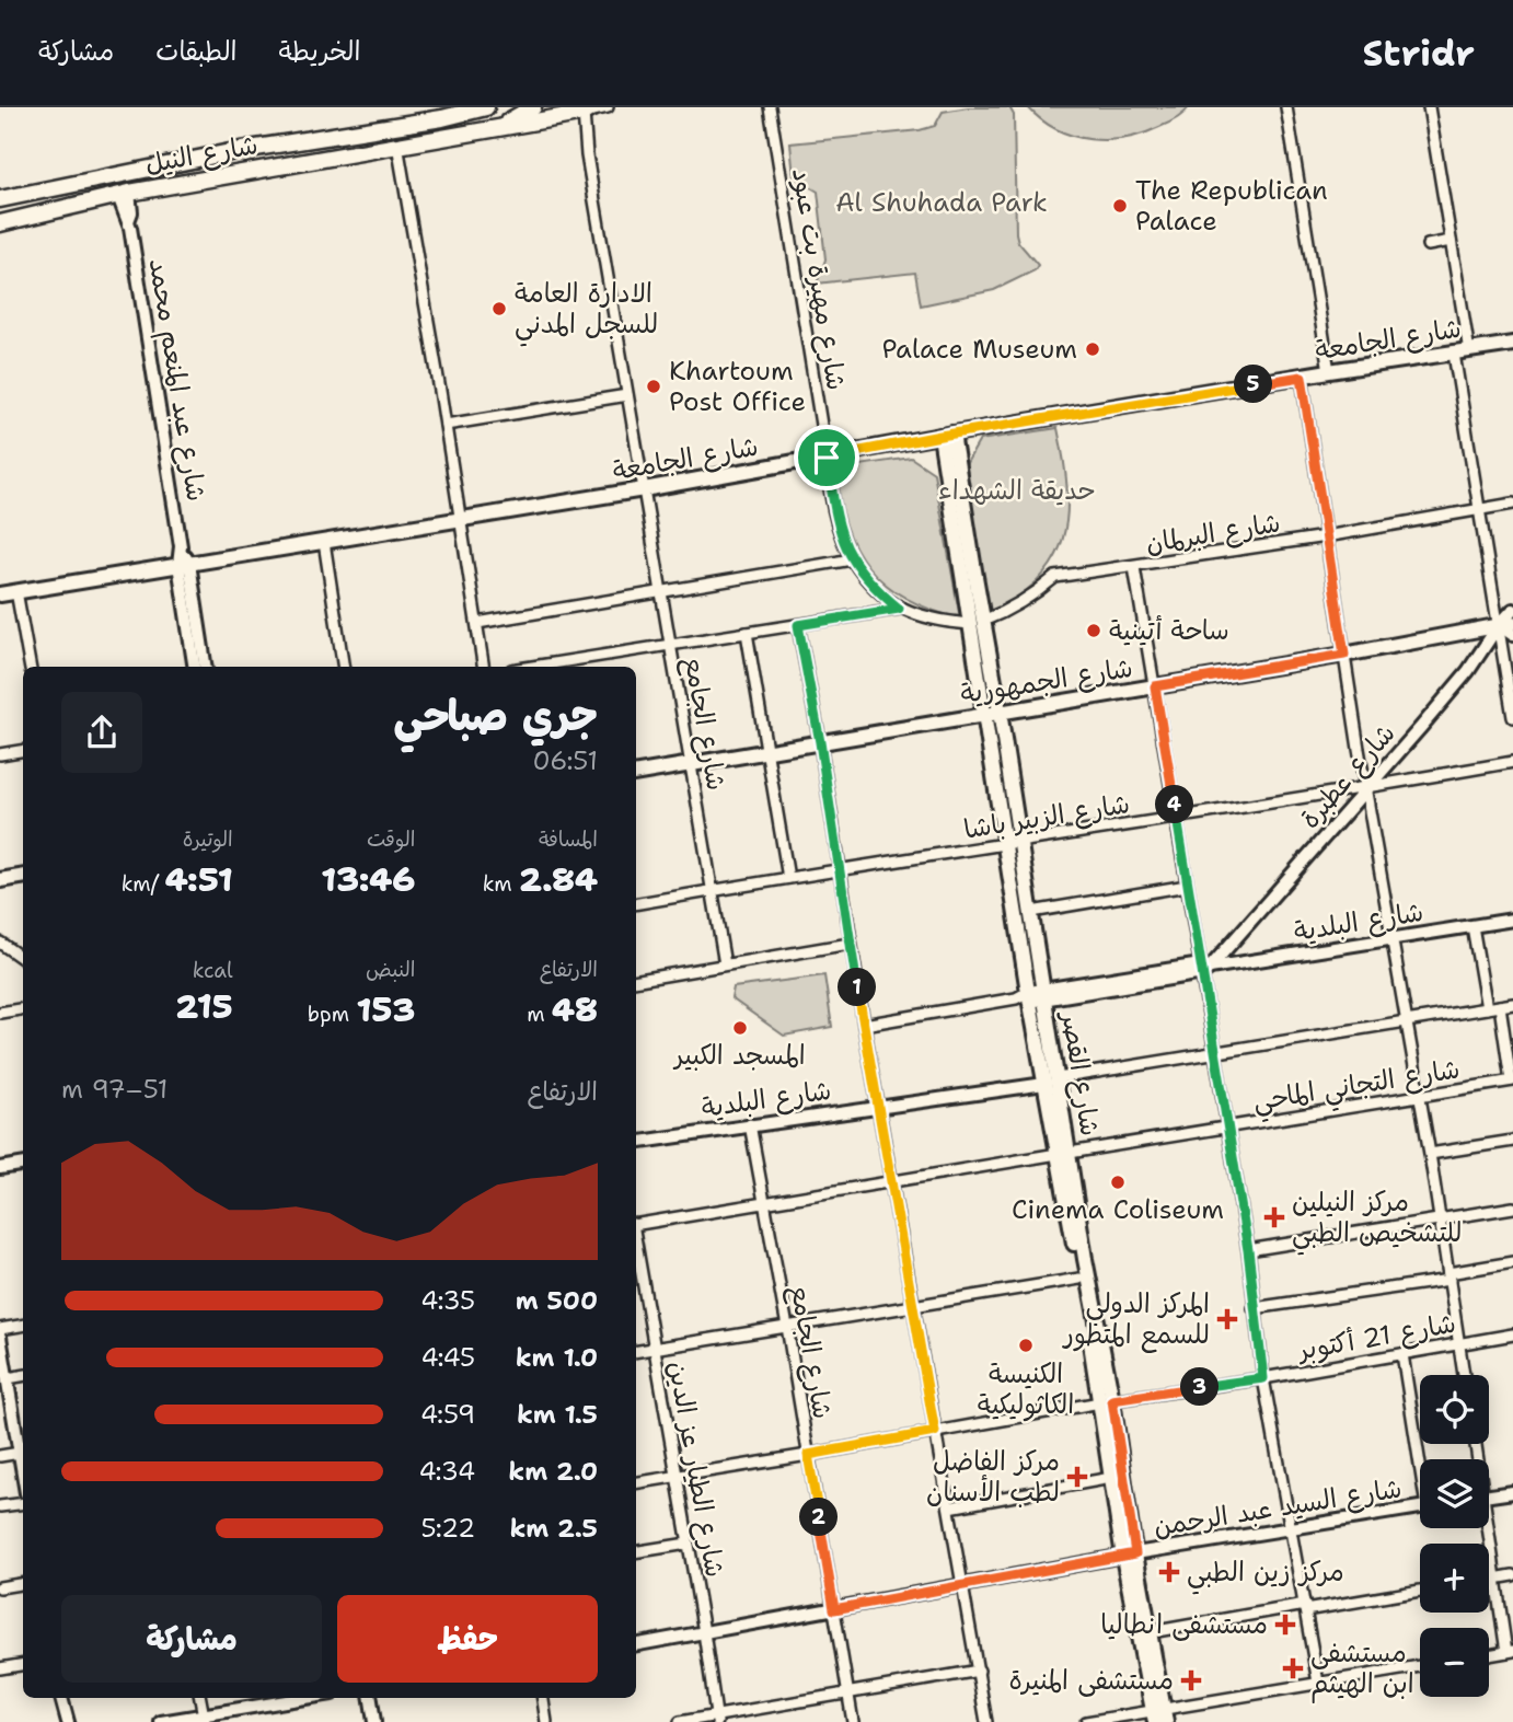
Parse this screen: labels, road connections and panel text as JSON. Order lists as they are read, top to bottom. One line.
{"streets":{"main road":["شارع النيل","شارع الجامعة","شارع الجمهورية","شارع القصر"],"street":["شارع مهيرة بت عبود","شارع عبد المنعم محمد","شارع البرلمان","شارع الجامع","شارع عطبرة","شارع الزبير باشا","شارع البلدية","شارع التجاني الماحي","شارع 21 أكتوبر","شارع الطيار عز الدين","شارع السيد عبد الرحمن"]},"crossings":[["شارع النيل","شارع عبد المنعم محمد"],["شارع النيل","شارع الجامع"],["شارع مهيرة بت عبود","شارع الجامعة"],["شارع الجامعة","شارع عبد المنعم محمد"],["شارع الجامعة","شارع الجامع"],["شارع الجامعة","شارع القصر"],["شارع البرلمان","شارع القصر"],["شارع الجمهورية","شارع الجامع"],["شارع الجمهورية","شارع عطبرة"],["شارع الجمهورية","شارع القصر"],["شارع الجامع","شارع الزبير باشا"],["شارع الجامع","شارع البلدية"],["شارع الجامع","شارع التجاني الماحي"],["شارع الجامع","شارع 21 أكتوبر"],["شارع الجامع","شارع السيد عبد الرحمن"],["شارع عطبرة","شارع الزبير باشا"],["شارع عطبرة","شارع البلدية"],["شارع الزبير باشا","شارع القصر"],["شارع البلدية","شارع القصر"],["شارع القصر","شارع التجاني الماحي"],["شارع القصر","شارع 21 أكتوبر"],["شارع القصر","شارع السيد عبد الرحمن"],["شارع 21 أكتوبر","شارع الطيار عز الدين"],["شارع الطيار عز الدين","شارع السيد عبد الرحمن"]],"parks":["Al Shuhada Park","حديقة الشهداء"],"places":{"other":["The Republican Palace","الادارة العامة للسجل المدني","Palace Museum","Khartoum Post Office","ساحة أتينية","المسجد الكبير","Cinema Coliseum","الكنيسة الكاثوليكية"],"health":["مركز النيلين للتشخيص الطبي","المركز الدولي للسمع المتطور","مركز الفاضل لطب الأسنان","مركز زين الطبي","مستشفى انطاليا","مستشفى ابن الهيثم","مستشفى المنيرة"]},"page":{"header":"Stridr","nav":["الخريطة","الطبقات","مشاركة"],"pins":["5","4","1","3","2"],"heading":["جري صباحي","06:51"],"stats":[["المسافة","2.84 km"],["الوقت","13:46"],["الوتيرة","4:51 /km"],["الارتفاع","48 m"],["النبض","153 bpm"],["kcal","215"]],"chart":["الارتفاع","51–97 m"],"list":[{"name":"500 m","note":"4:35"},{"name":"1.0 km","note":"4:45"},{"name":"1.5 km","note":"4:59"},{"name":"2.0 km","note":"4:34"},{"name":"2.5 km","note":"5:22"}],"map_buttons":["+","−"],"buttons":["حفظ","مشاركة"]}}
